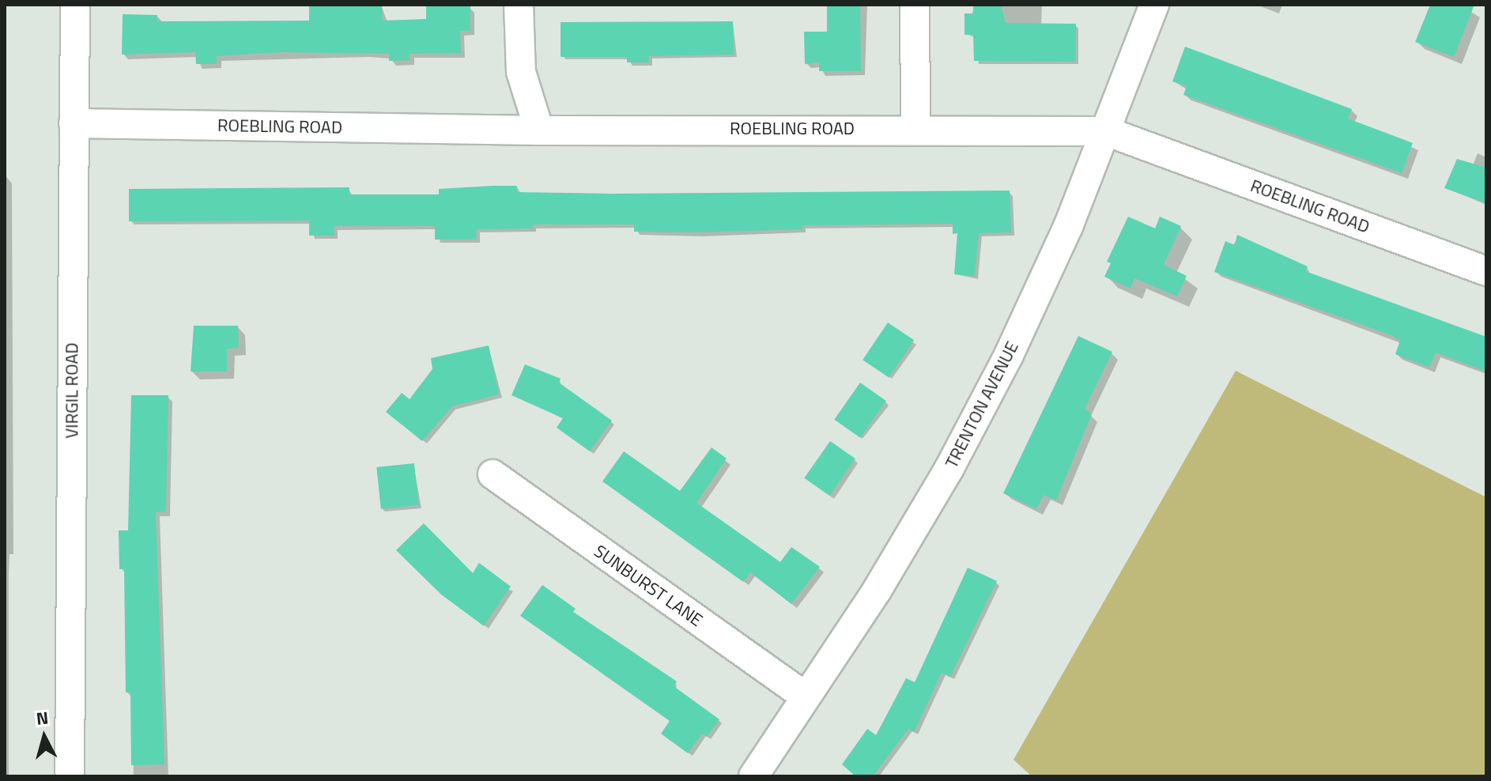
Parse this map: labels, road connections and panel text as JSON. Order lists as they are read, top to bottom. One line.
{"streets":{"street":["ROEBLING ROAD","VIRGIL ROAD","TRENTON AVENUE","SUNBURST LANE"]},"crossings":[["ROEBLING ROAD","VIRGIL ROAD"],["ROEBLING ROAD","TRENTON AVENUE"],["TRENTON AVENUE","SUNBURST LANE"]],"north":"top"}
